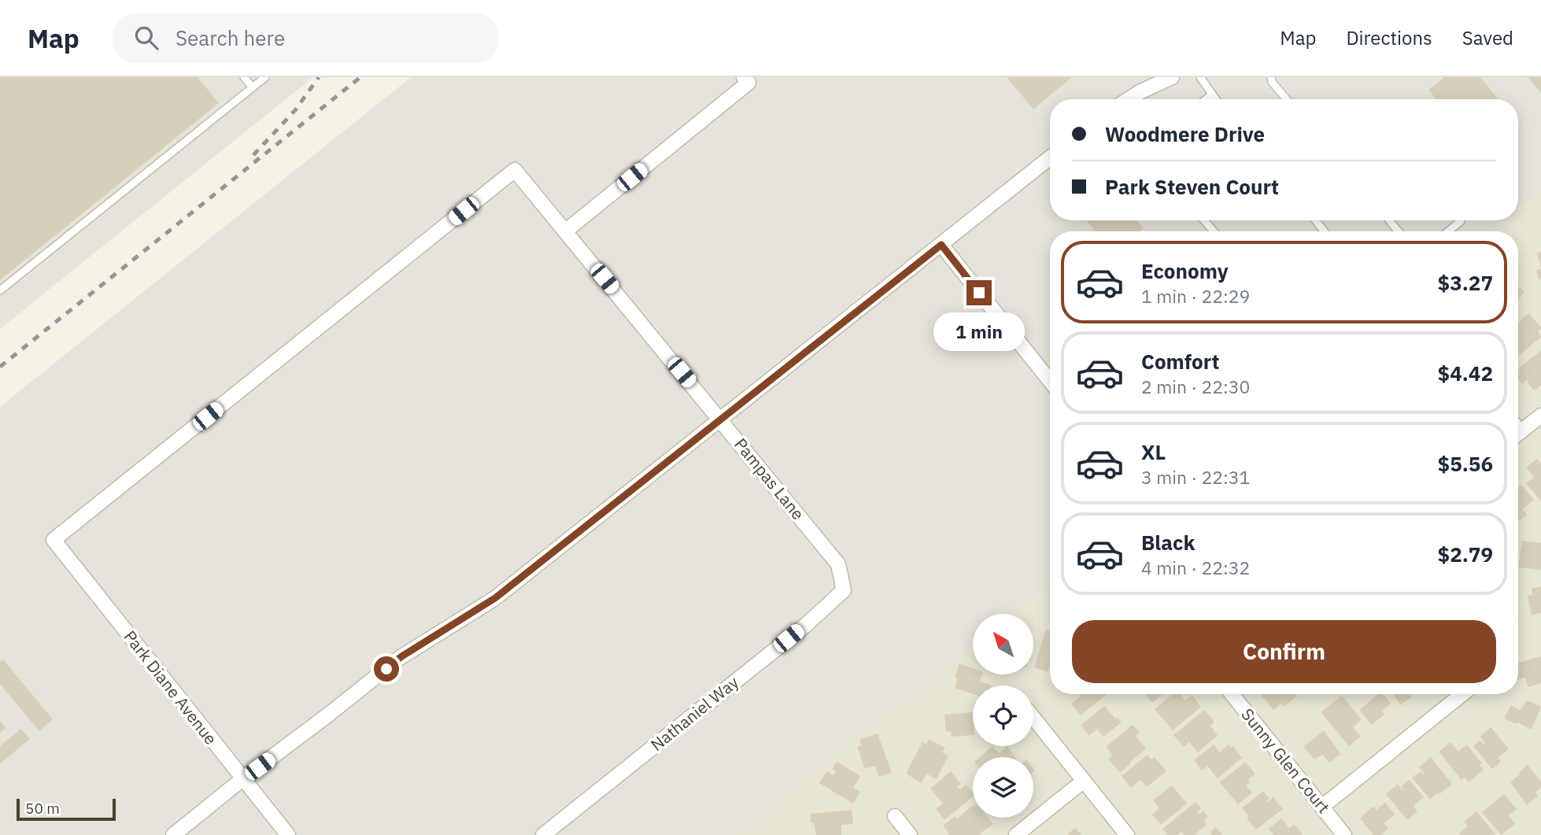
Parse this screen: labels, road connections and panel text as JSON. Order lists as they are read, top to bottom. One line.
{"streets":{"street":["Pampas Lane","Park Diane Avenue","Nathaniel Way","Sunny Glen Court"]},"crossings":[["Pampas Lane","Park Diane Avenue"],["Pampas Lane","Nathaniel Way"]],"scale_bar":"50 m","north":"top left","page":{"header":"Map","search":"Search here","nav":["Map","Directions","Saved"],"banner":["Woodmere Drive","Park Steven Court"],"list":[{"name":"Economy","note":"1 min · 22:29","value":"$3.27"},{"name":"Comfort","note":"2 min · 22:30","value":"$4.42"},{"name":"XL","note":"3 min · 22:31","value":"$5.56"},{"name":"Black","note":"4 min · 22:32","value":"$2.79"}],"bubble":"1 min","buttons":"Confirm","scale":"50 m"}}
